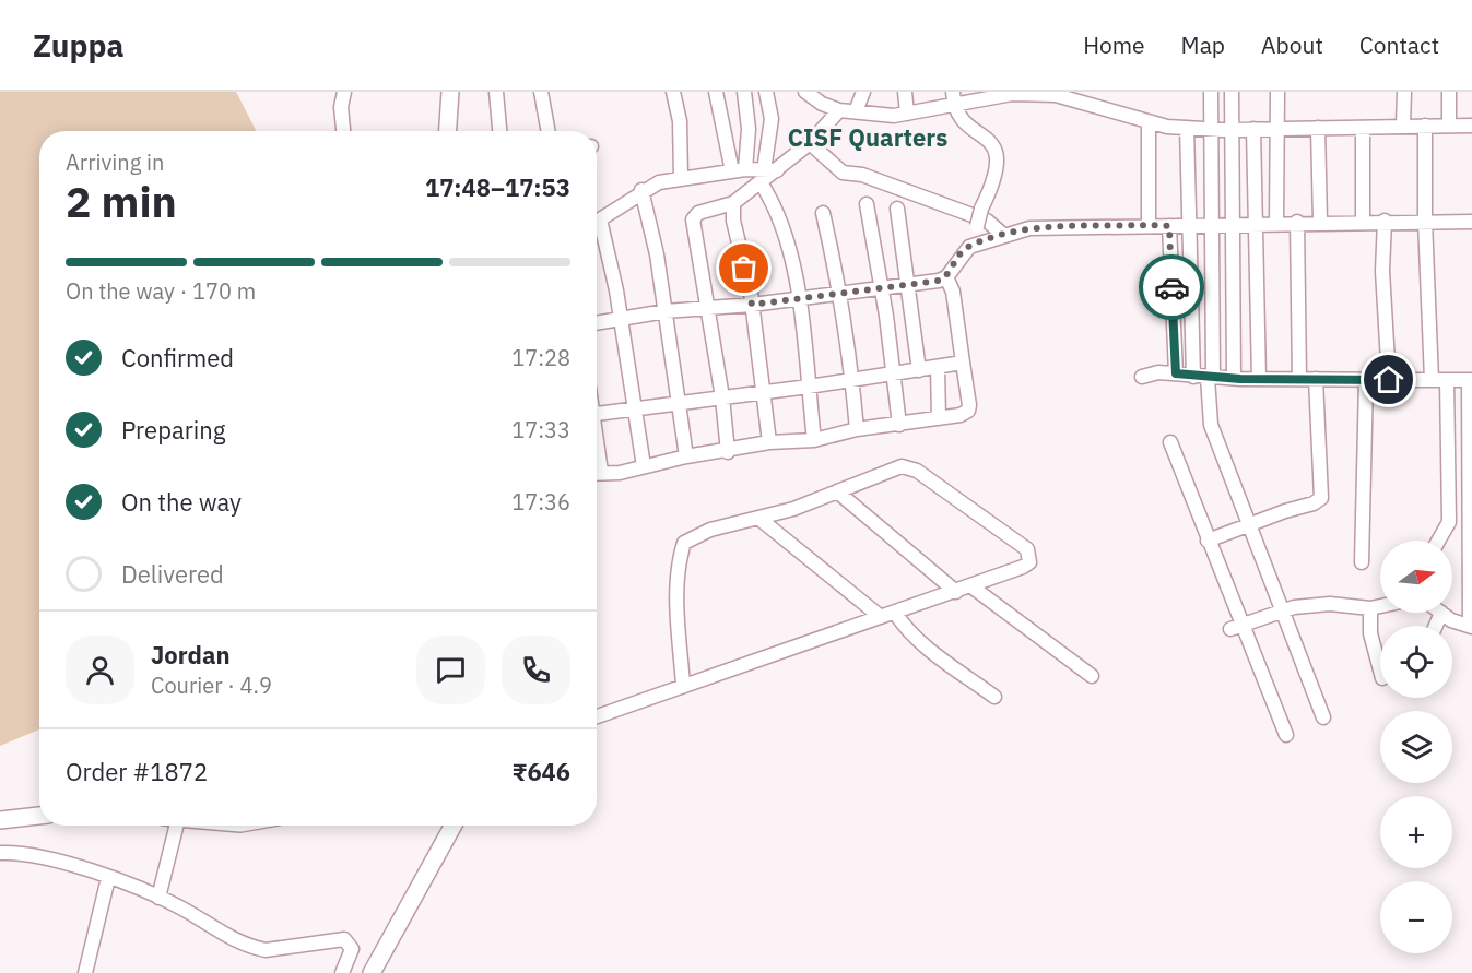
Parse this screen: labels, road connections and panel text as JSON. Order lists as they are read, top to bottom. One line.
{"districts":["CISF Quarters"],"north":"right","page":{"header":"Zuppa","nav":["Home","Map","About","Contact"],"heading":["2 min","Arriving in","17:48–17:53"],"panel":["Jordan","Courier · 4.9","Order #1872","₹646"],"bar":"On the way · 170 m","list":[["Confirmed","17:28"],["Preparing","17:33"],["On the way","17:36"],"Delivered"],"map_buttons":["+","−"]}}
